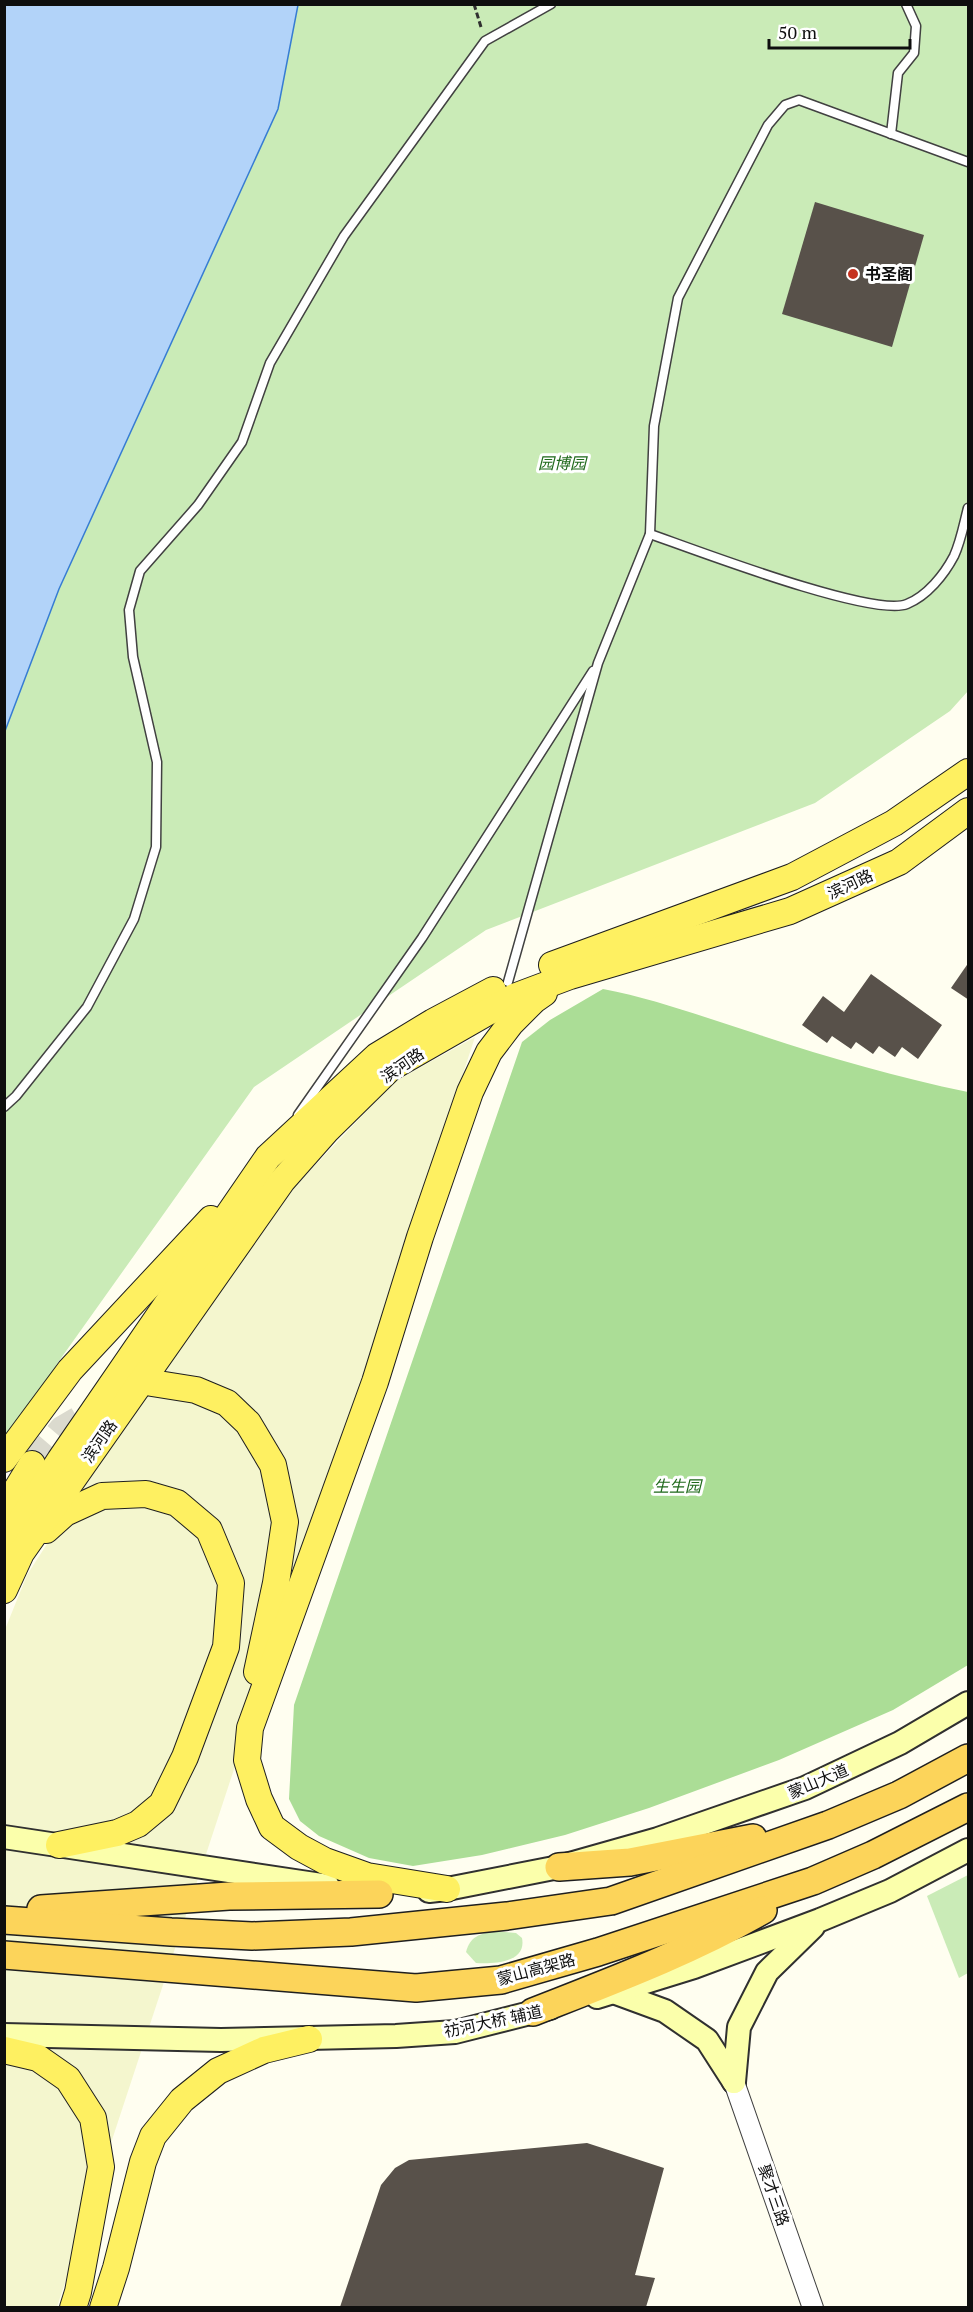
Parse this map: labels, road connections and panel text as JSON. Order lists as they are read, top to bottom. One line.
{"streets":{"highway":["蒙山高架路"],"main road":["滨河路","蒙山大道","祊河大桥 辅道"],"street":["聚才三路"]},"parks":["园博园","生生园"],"places":["书圣阁"],"scale_bar":"50 m"}
